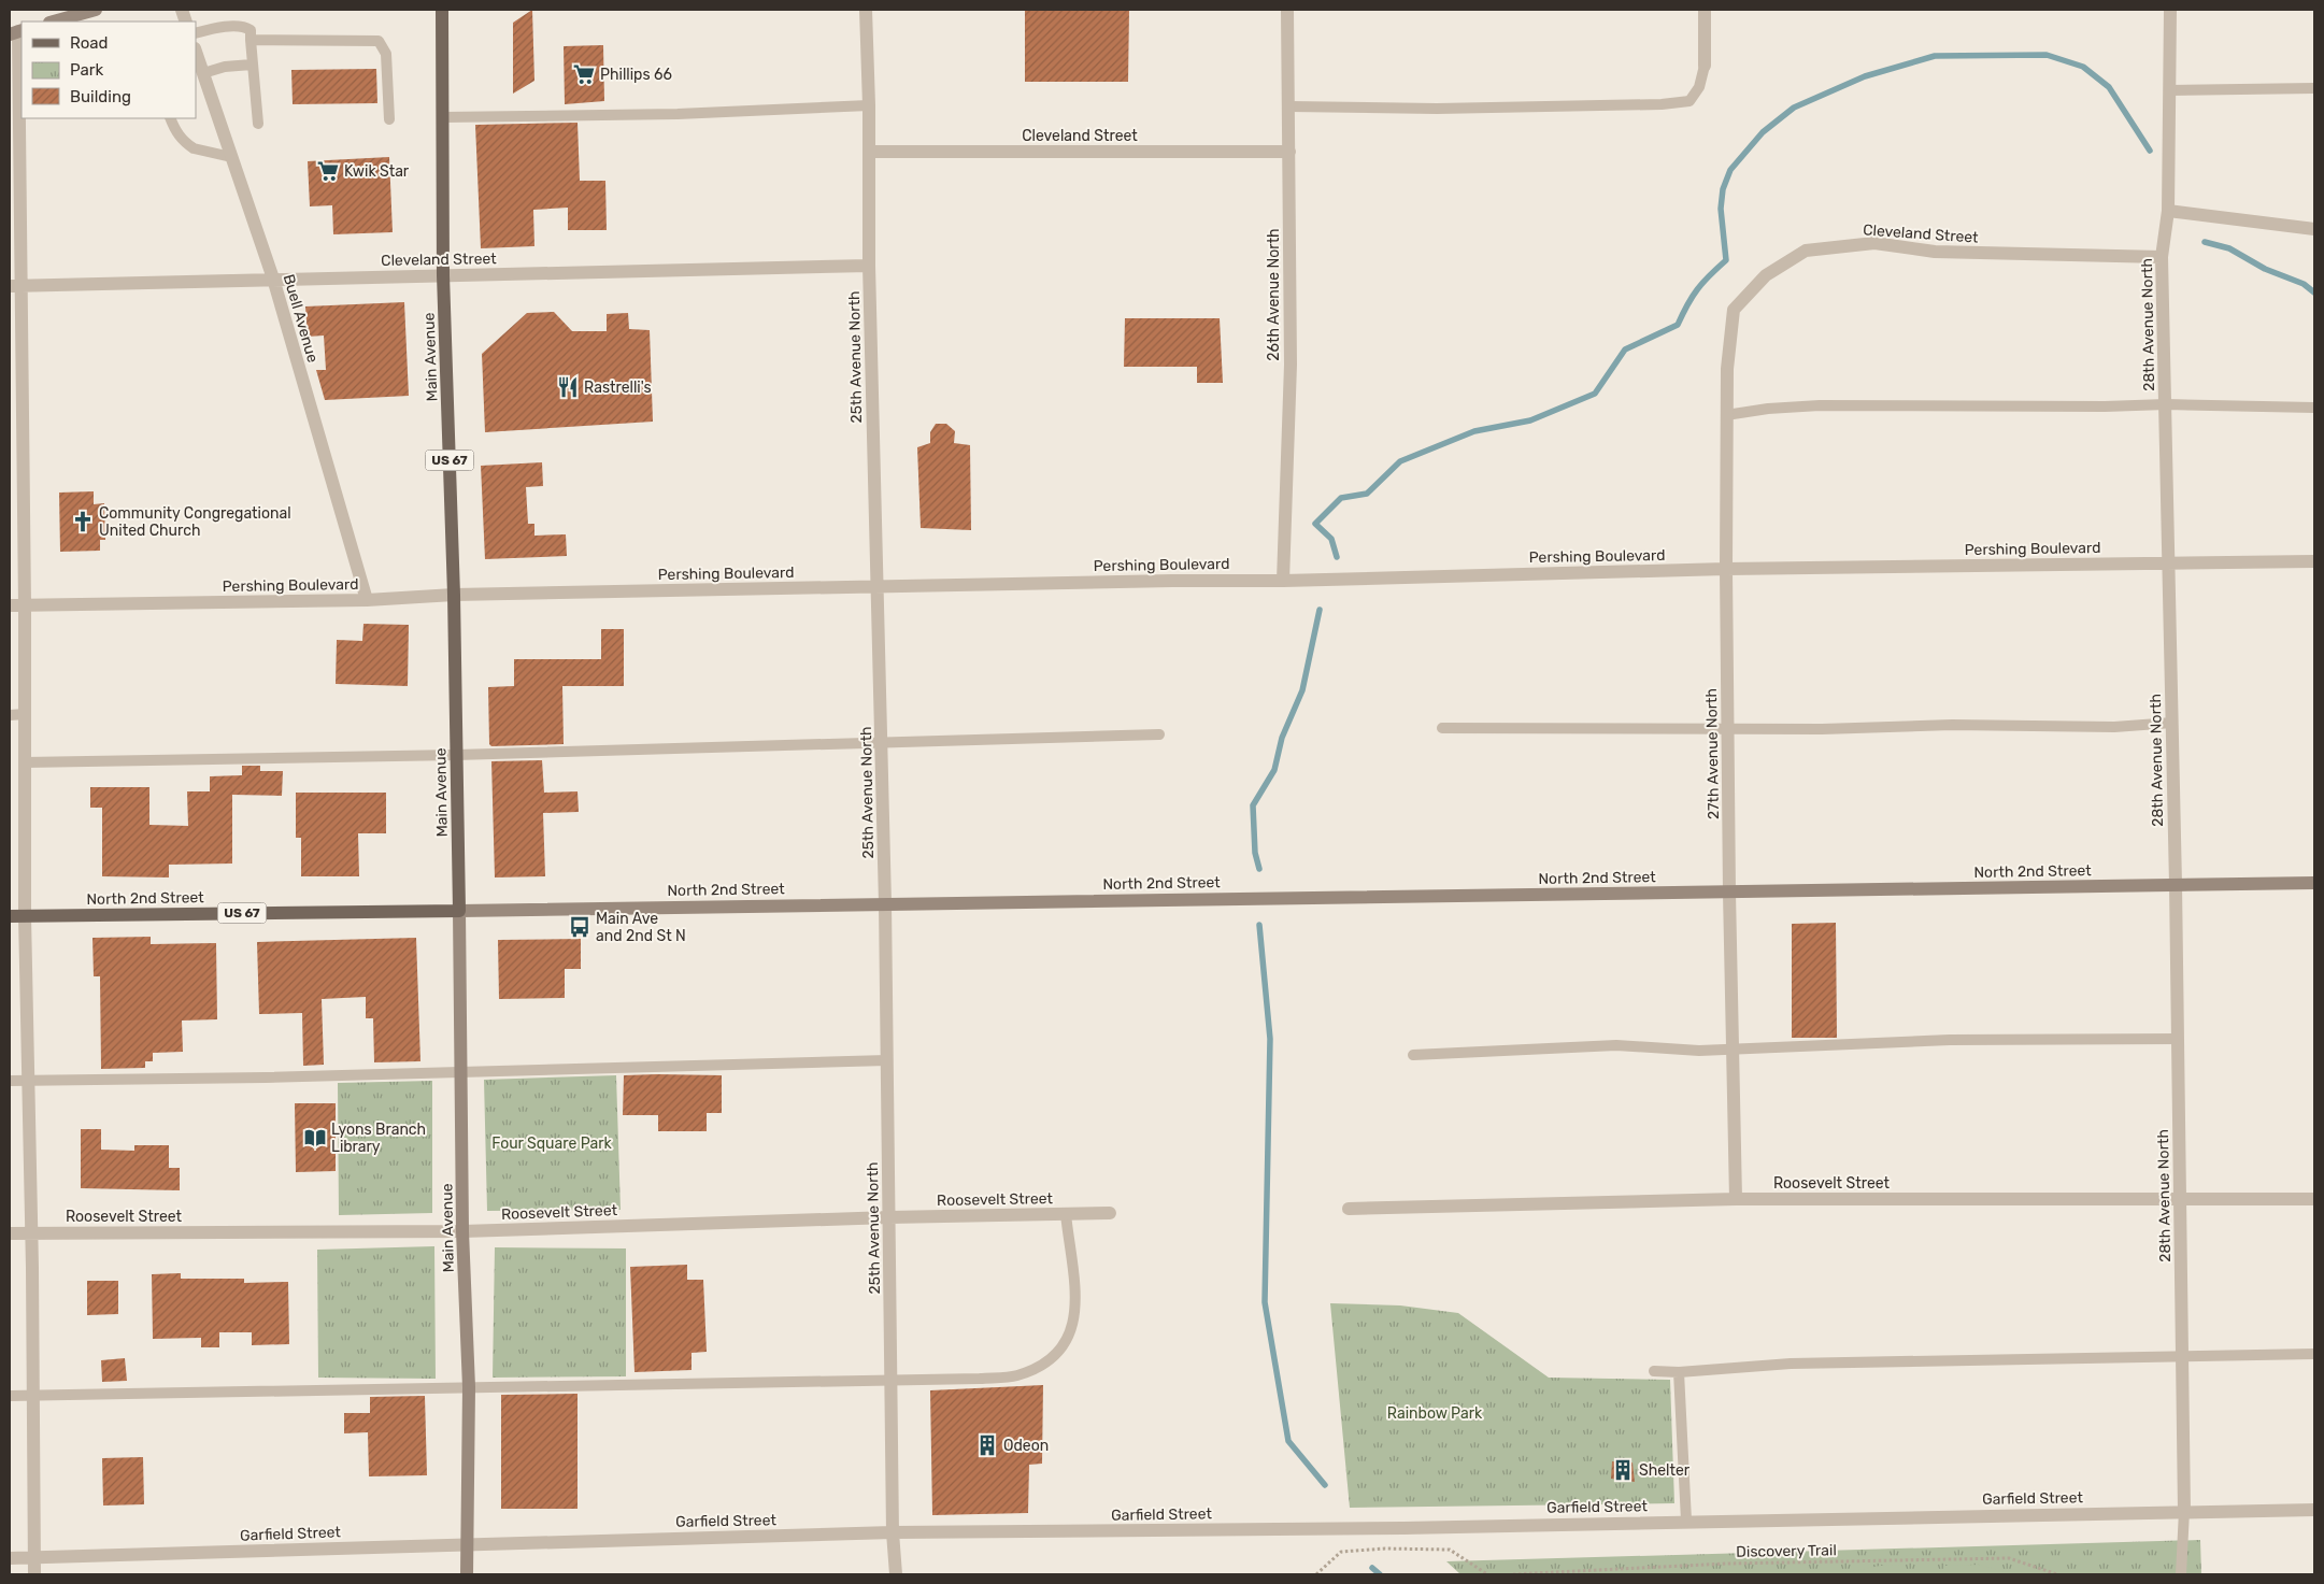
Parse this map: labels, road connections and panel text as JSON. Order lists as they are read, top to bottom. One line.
{"streets":{"main road":["Main Avenue","US 67","North 2nd Street"],"street":["Cleveland Street","26th Avenue North","Buell Avenue","28th Avenue North","25th Avenue North","Pershing Boulevard","27th Avenue North","Roosevelt Street","Garfield Street"],"path":["Discovery Trail"]},"crossings":[["Cleveland Street","26th Avenue North"],["Cleveland Street","Buell Avenue"],["Cleveland Street","28th Avenue North"],["Cleveland Street","Main Avenue"],["Cleveland Street","25th Avenue North"],["Cleveland Street","27th Avenue North"],["26th Avenue North","Pershing Boulevard"],["Buell Avenue","Pershing Boulevard"],["28th Avenue North","Pershing Boulevard"],["28th Avenue North","North 2nd Street"],["28th Avenue North","Roosevelt Street"],["28th Avenue North","Garfield Street"],["Main Avenue","Pershing Boulevard"],["Main Avenue","North 2nd Street"],["Main Avenue","Roosevelt Street"],["Main Avenue","Garfield Street"],["25th Avenue North","Pershing Boulevard"],["25th Avenue North","North 2nd Street"],["25th Avenue North","Roosevelt Street"],["25th Avenue North","Garfield Street"],["Pershing Boulevard","27th Avenue North"],["27th Avenue North","North 2nd Street"],["27th Avenue North","Roosevelt Street"]],"parks":["Four Square Park","Rainbow Park"],"places":{"supermarket":["Phillips 66","Kwik Star"],"restaurant":["Rastrelli's"],"church":["Community Congregational United Church"],"bus stop":["Main Ave and 2nd St N"],"library":["Lyons Branch Library"],"building":["Odeon","Shelter"]},"legend":["Road","Park","Building"]}
